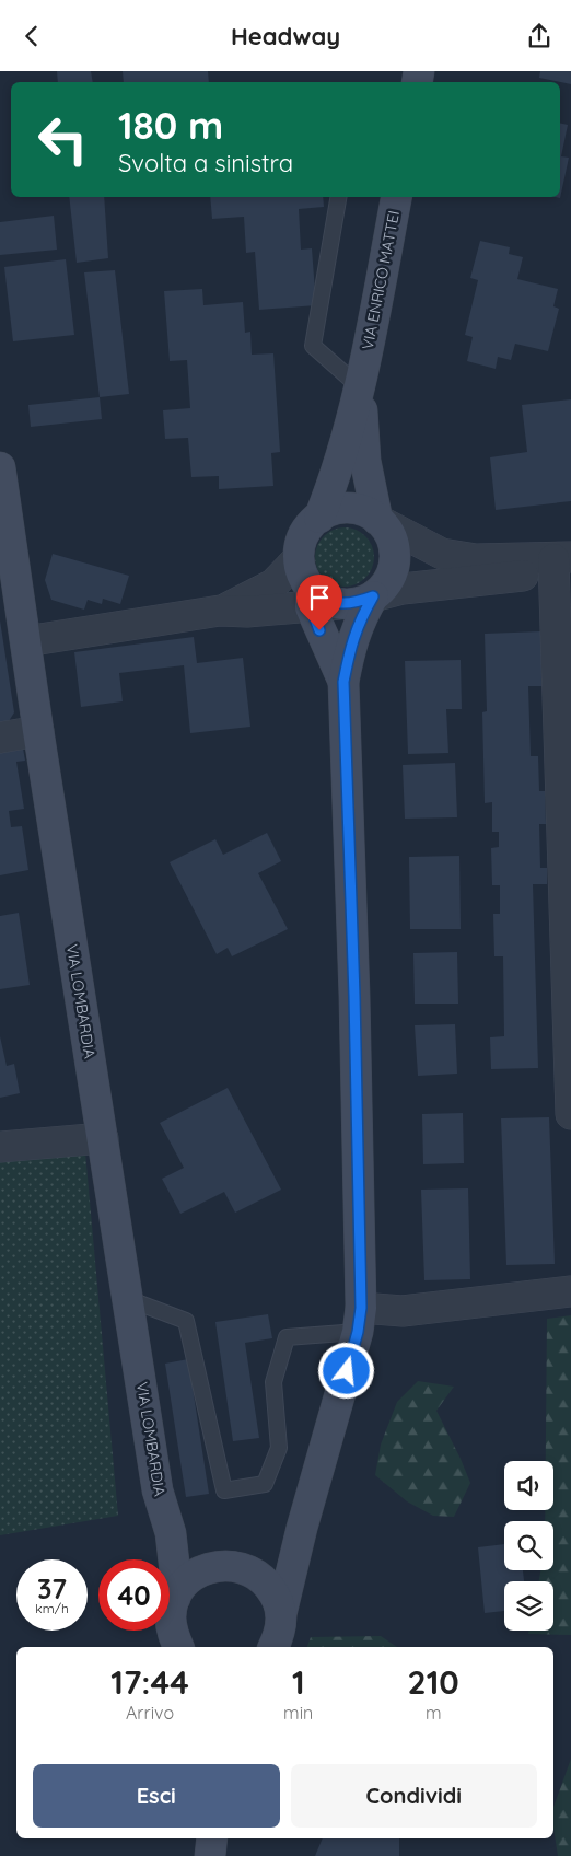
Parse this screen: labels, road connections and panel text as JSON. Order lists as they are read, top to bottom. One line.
{"streets":{"street":["VIA ENRICO MATTEI","VIA LOMBARDIA"]},"page":{"header":"Headway","turn":["180 m","Svolta a sinistra"],"speed":"37 km/h","limit":"40","eta":["17:44","Arrivo","1","min","210","m"],"buttons":["Esci","Condividi"]}}
